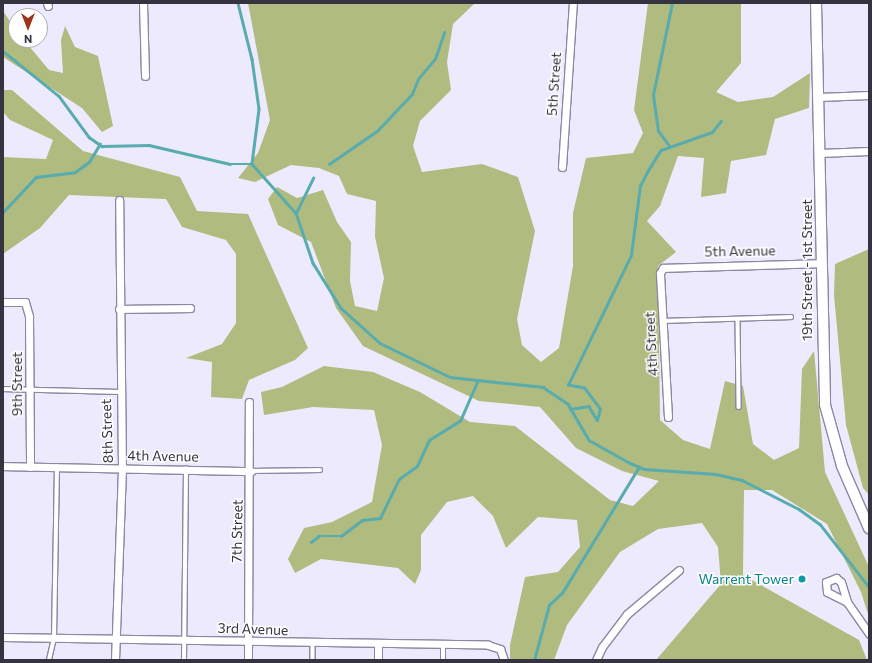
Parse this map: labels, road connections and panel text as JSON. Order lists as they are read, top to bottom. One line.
{"streets":{"main road":["19th Street - 1st Street"],"street":["5th Street","5th Avenue","4th Street","9th Street","8th Street","4th Avenue","7th Street","3rd Avenue"]},"crossings":[["5th Avenue","19th Street - 1st Street"],["5th Avenue","4th Street"],["9th Street","4th Avenue"],["8th Street","4th Avenue"],["8th Street","3rd Avenue"],["4th Avenue","7th Street"],["7th Street","3rd Avenue"]],"places":["Warrent Tower"],"north":"bottom"}
